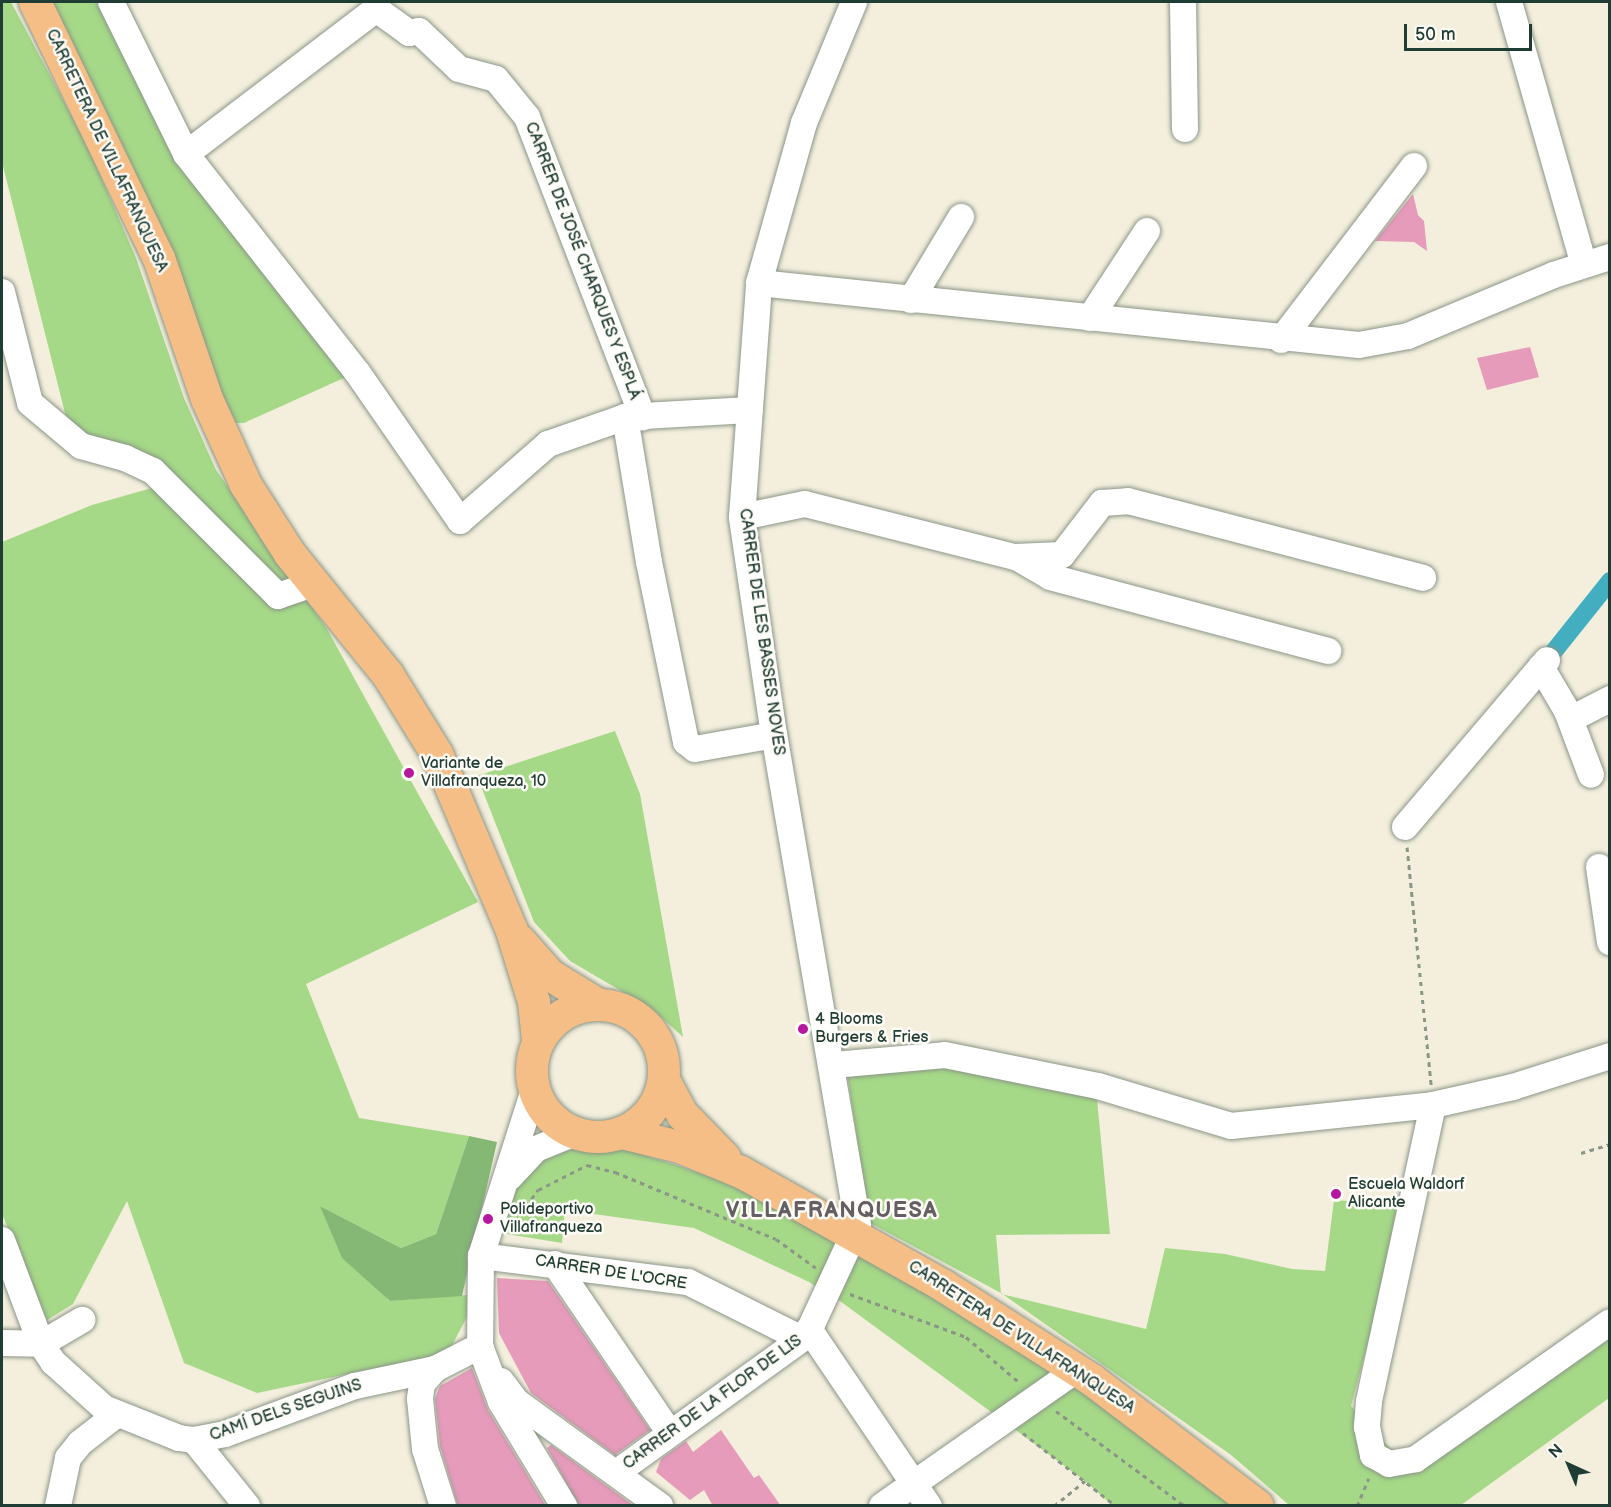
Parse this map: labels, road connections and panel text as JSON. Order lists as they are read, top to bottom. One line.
{"streets":{"main road":["CARRETERA DE VILLAFRANQUESA"],"street":["CARRER DE JOSÉ CHARQUES Y ESPLÁ","CARRER DE LES BASSES NOVES","CARRER DE L'OCRE","CARRER DE LA FLOR DE LIS","CAMÍ DELS SEGUINS"]},"crossings":[["CARRETERA DE VILLAFRANQUESA","CARRER DE LES BASSES NOVES"],["CARRETERA DE VILLAFRANQUESA","CARRER DE LA FLOR DE LIS"],["CARRER DE JOSÉ CHARQUES Y ESPLÁ","CARRER DE LES BASSES NOVES"],["CARRER DE LES BASSES NOVES","CARRER DE LA FLOR DE LIS"],["CARRER DE L'OCRE","CARRER DE LA FLOR DE LIS"]],"districts":["VILLAFRANQUESA"],"places":["Variante de Villafranqueza, 10","4 Blooms Burgers & Fries","Escuela Waldorf Alicante","Polideportivo Villafranqueza"],"scale_bar":"50 m","north":"top left"}
